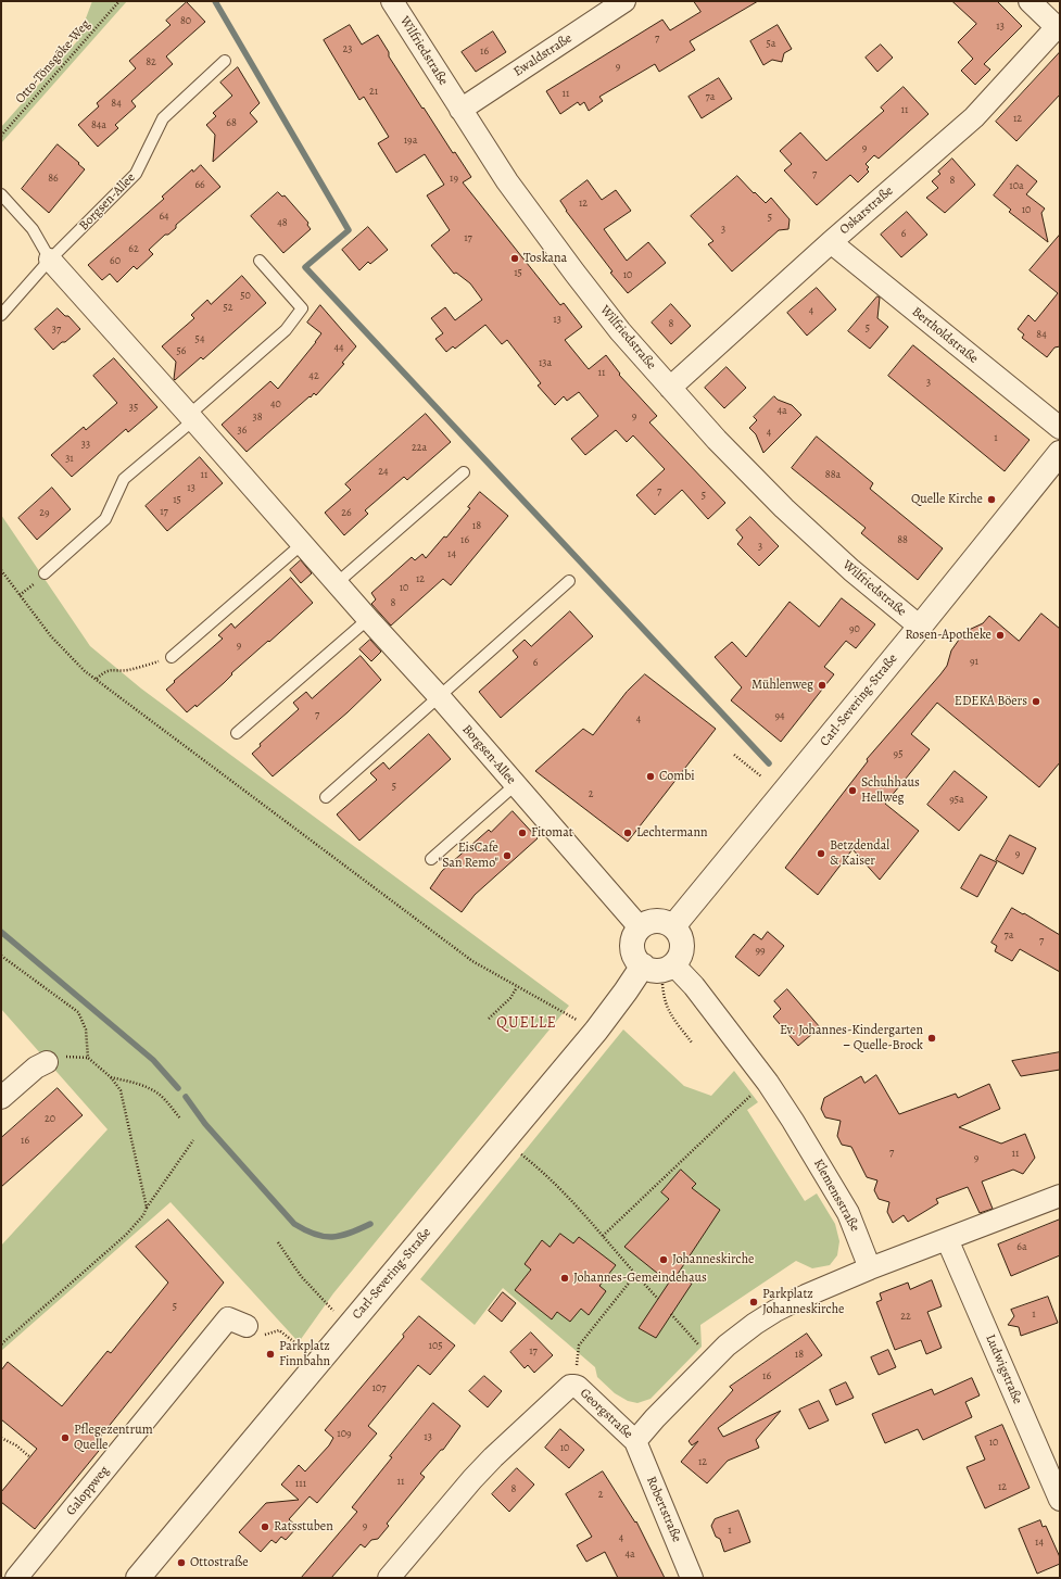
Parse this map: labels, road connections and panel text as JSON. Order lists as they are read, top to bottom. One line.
{"streets":{"street":["Wilfriedstraße","Ewaldstraße","Borgsen-Allee","Oskarstraße","Bertholdstraße","Carl-Severing-Straße","Klemensstraße","Ludwigstraße","Georgstraße","Galoppweg","Robertstraße"],"path":["Otto-Tönsgöke-Weg"]},"crossings":[["Wilfriedstraße","Ewaldstraße"],["Wilfriedstraße","Oskarstraße"],["Wilfriedstraße","Carl-Severing-Straße"],["Borgsen-Allee","Carl-Severing-Straße"],["Borgsen-Allee","Klemensstraße"],["Oskarstraße","Bertholdstraße"],["Carl-Severing-Straße","Klemensstraße"],["Klemensstraße","Georgstraße"],["Georgstraße","Robertstraße"]],"districts":["QUELLE"],"places":["Toskana","Quelle Kirche","Rosen-Apotheke","Mühlenweg","EDEKA Böers","Combi","Schuhhaus Hellweg","Fitomat","Lechtermann","Betzdendal & Kaiser","EisCafe \"San Remo\"","Ev. Johannes-Kindergarten – Quelle-Brock","Johanneskirche","Johannes-Gemeindehaus","Parkplatz Johanneskirche","Parkplatz Finnbahn","Pflegezentrum Quelle","Ratsstuben","Ottostraße"],"house_numbers":["80","13","7","5a","23","16","82","9","21","11","7a","84","11","12","68","84a","19a","9","7","86","19","8","66","10a","12","10","64","5","48","3","6","17","62","60","15","10","50","52","4","13","8","5","37","84","54","44","56","13a","11","42","3","40","35","4a","9","38","36","4","1","33","22a","31","24","11","88a","13","7","5","15","17","29","26","18","16","88","3","14","12","10","8","90","9","91","6","7","94","4","95","5","2","95a","9","7a","7","99","20","16","7","11","9","6a","5","1","22","105","17","18","16","107","109","13","10","10","12","11","111","12","8","2","9","1","4","14","4a"]}
